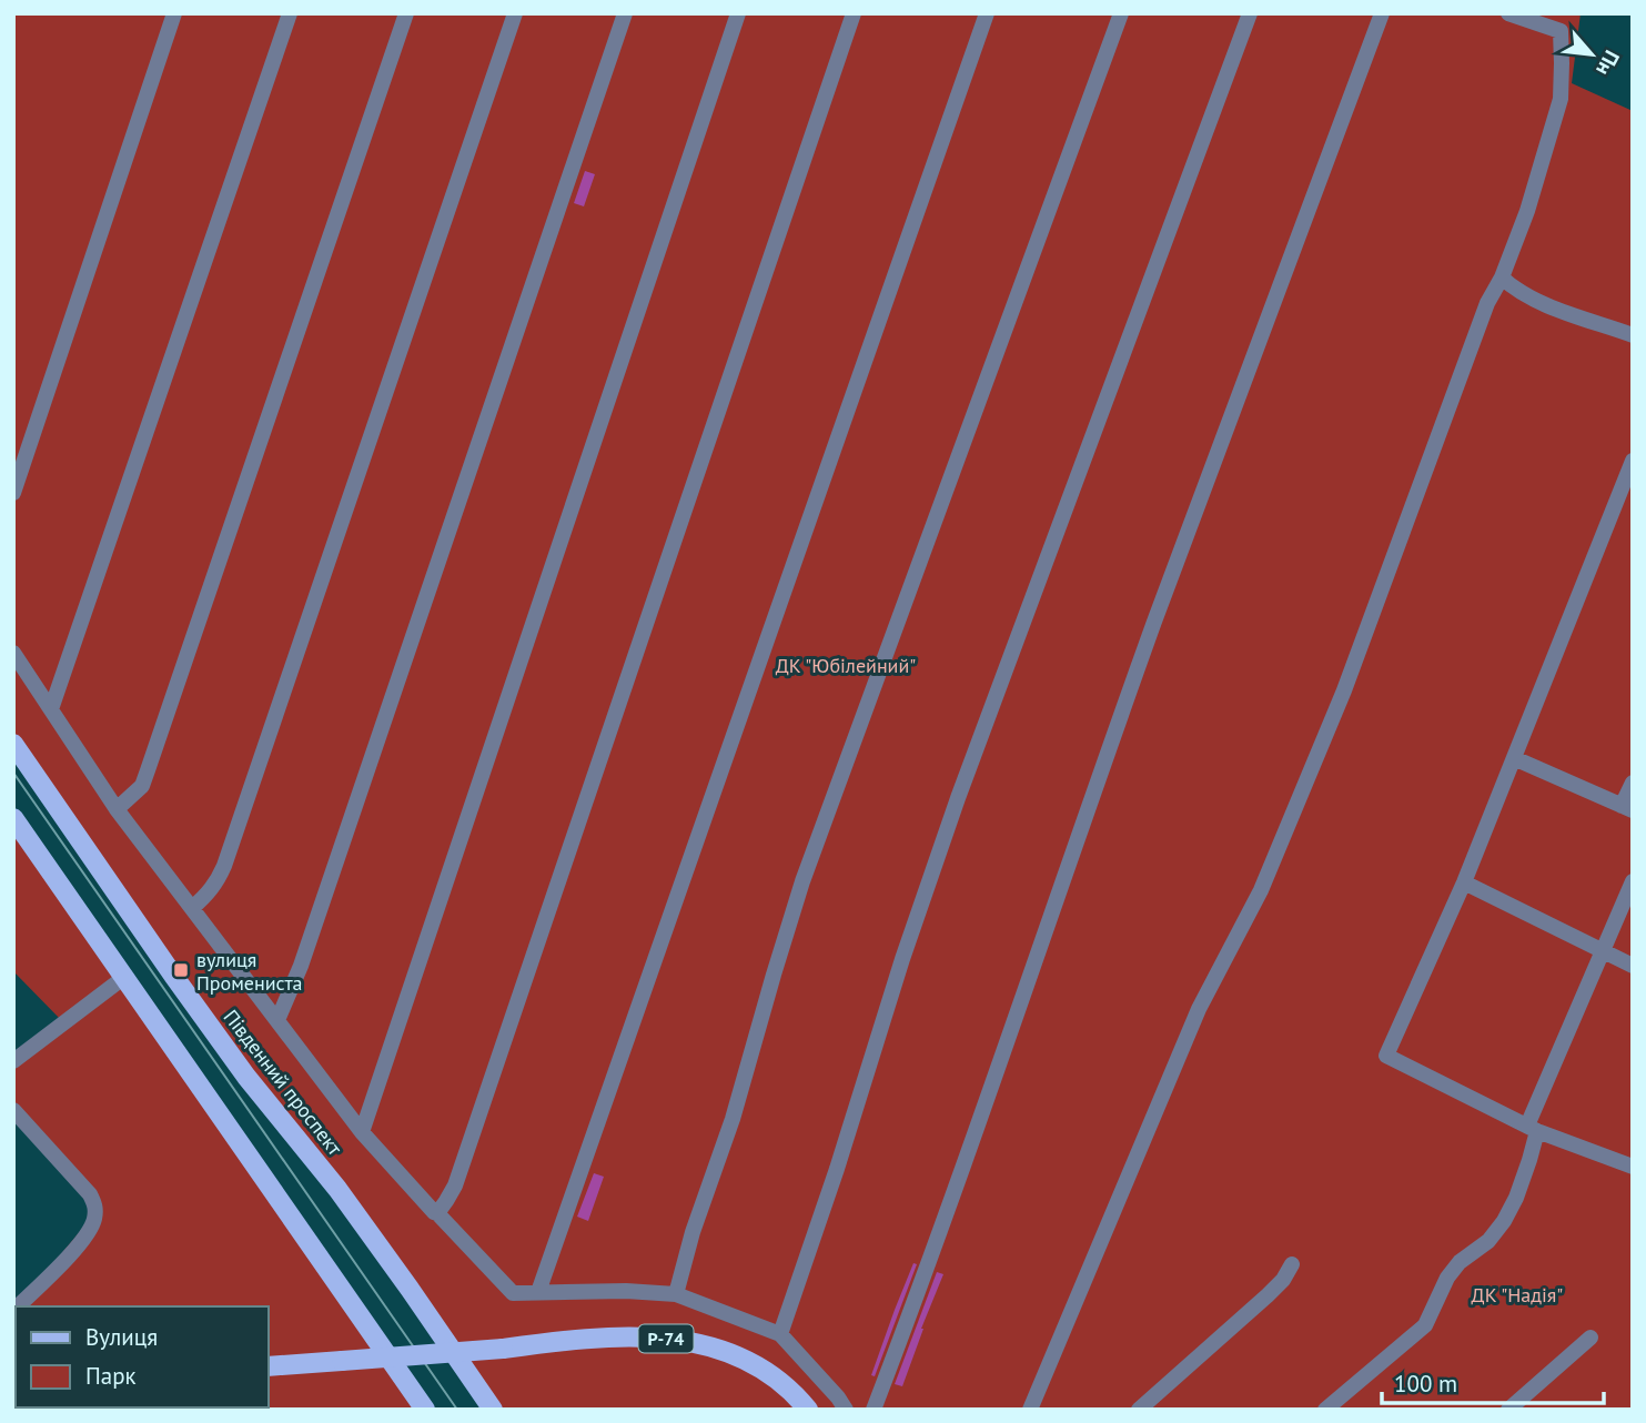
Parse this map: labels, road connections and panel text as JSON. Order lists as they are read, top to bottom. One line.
{"streets":{"main road":["Південний проспект","Р-74"]},"parks":["ДК \"Юбілейний\"","ДК \"Надія\""],"places":{"transit":["вулиця Промениста"]},"legend":["Вулиця","Парк"],"scale_bar":"100 m","north":"bottom right"}
